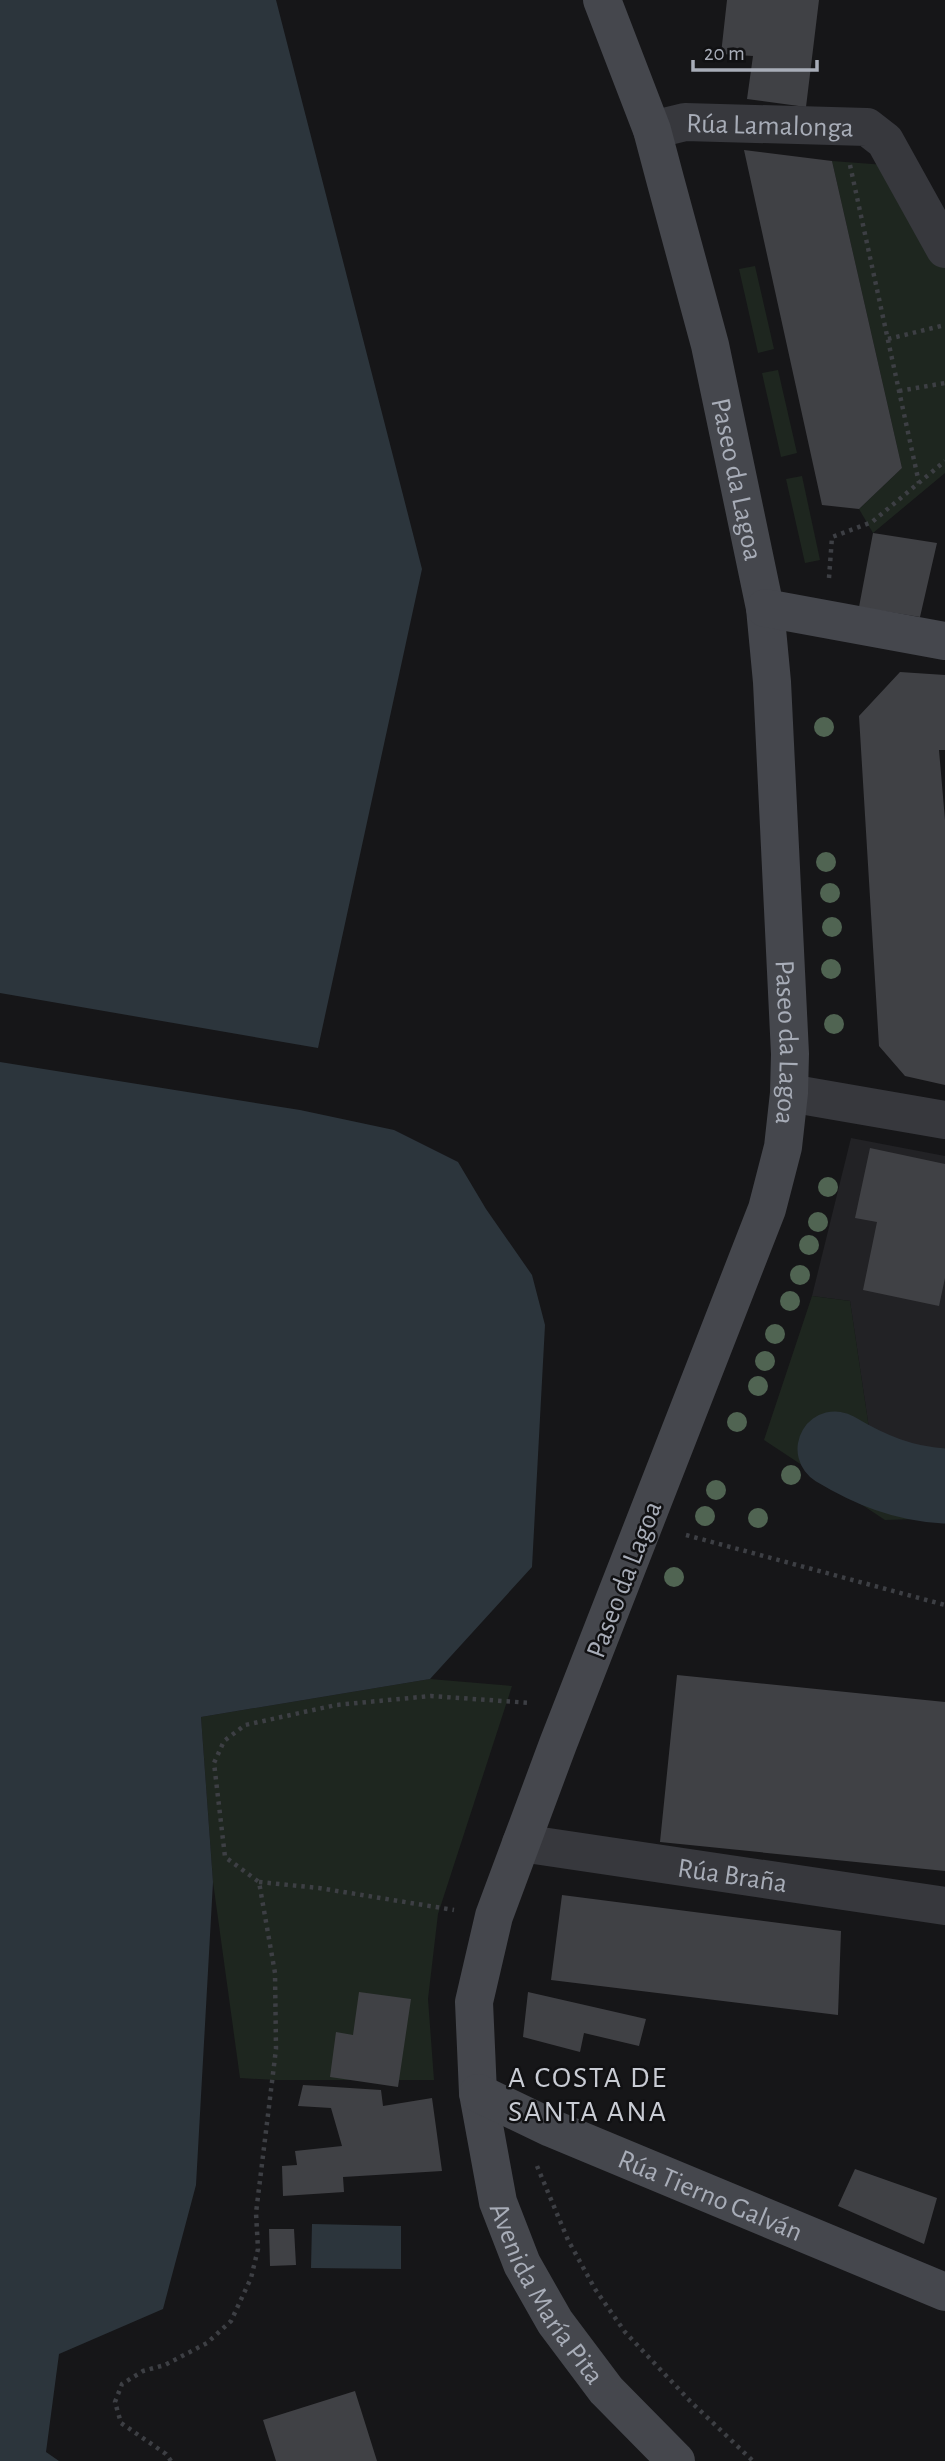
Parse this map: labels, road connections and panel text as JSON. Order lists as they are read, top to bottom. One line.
{"streets":{"main road":["Paseo da Lagoa","Rúa Tierno Galván","Avenida María Pita"],"street":["Rúa Lamalonga","Rúa Braña"]},"crossings":[["Rúa Lamalonga","Paseo da Lagoa"],["Paseo da Lagoa","Rúa Braña"],["Paseo da Lagoa","Rúa Tierno Galván"],["Paseo da Lagoa","Avenida María Pita"],["Rúa Tierno Galván","Avenida María Pita"]],"districts":["A COSTA DE SANTA ANA"],"scale_bar":"20 m"}
